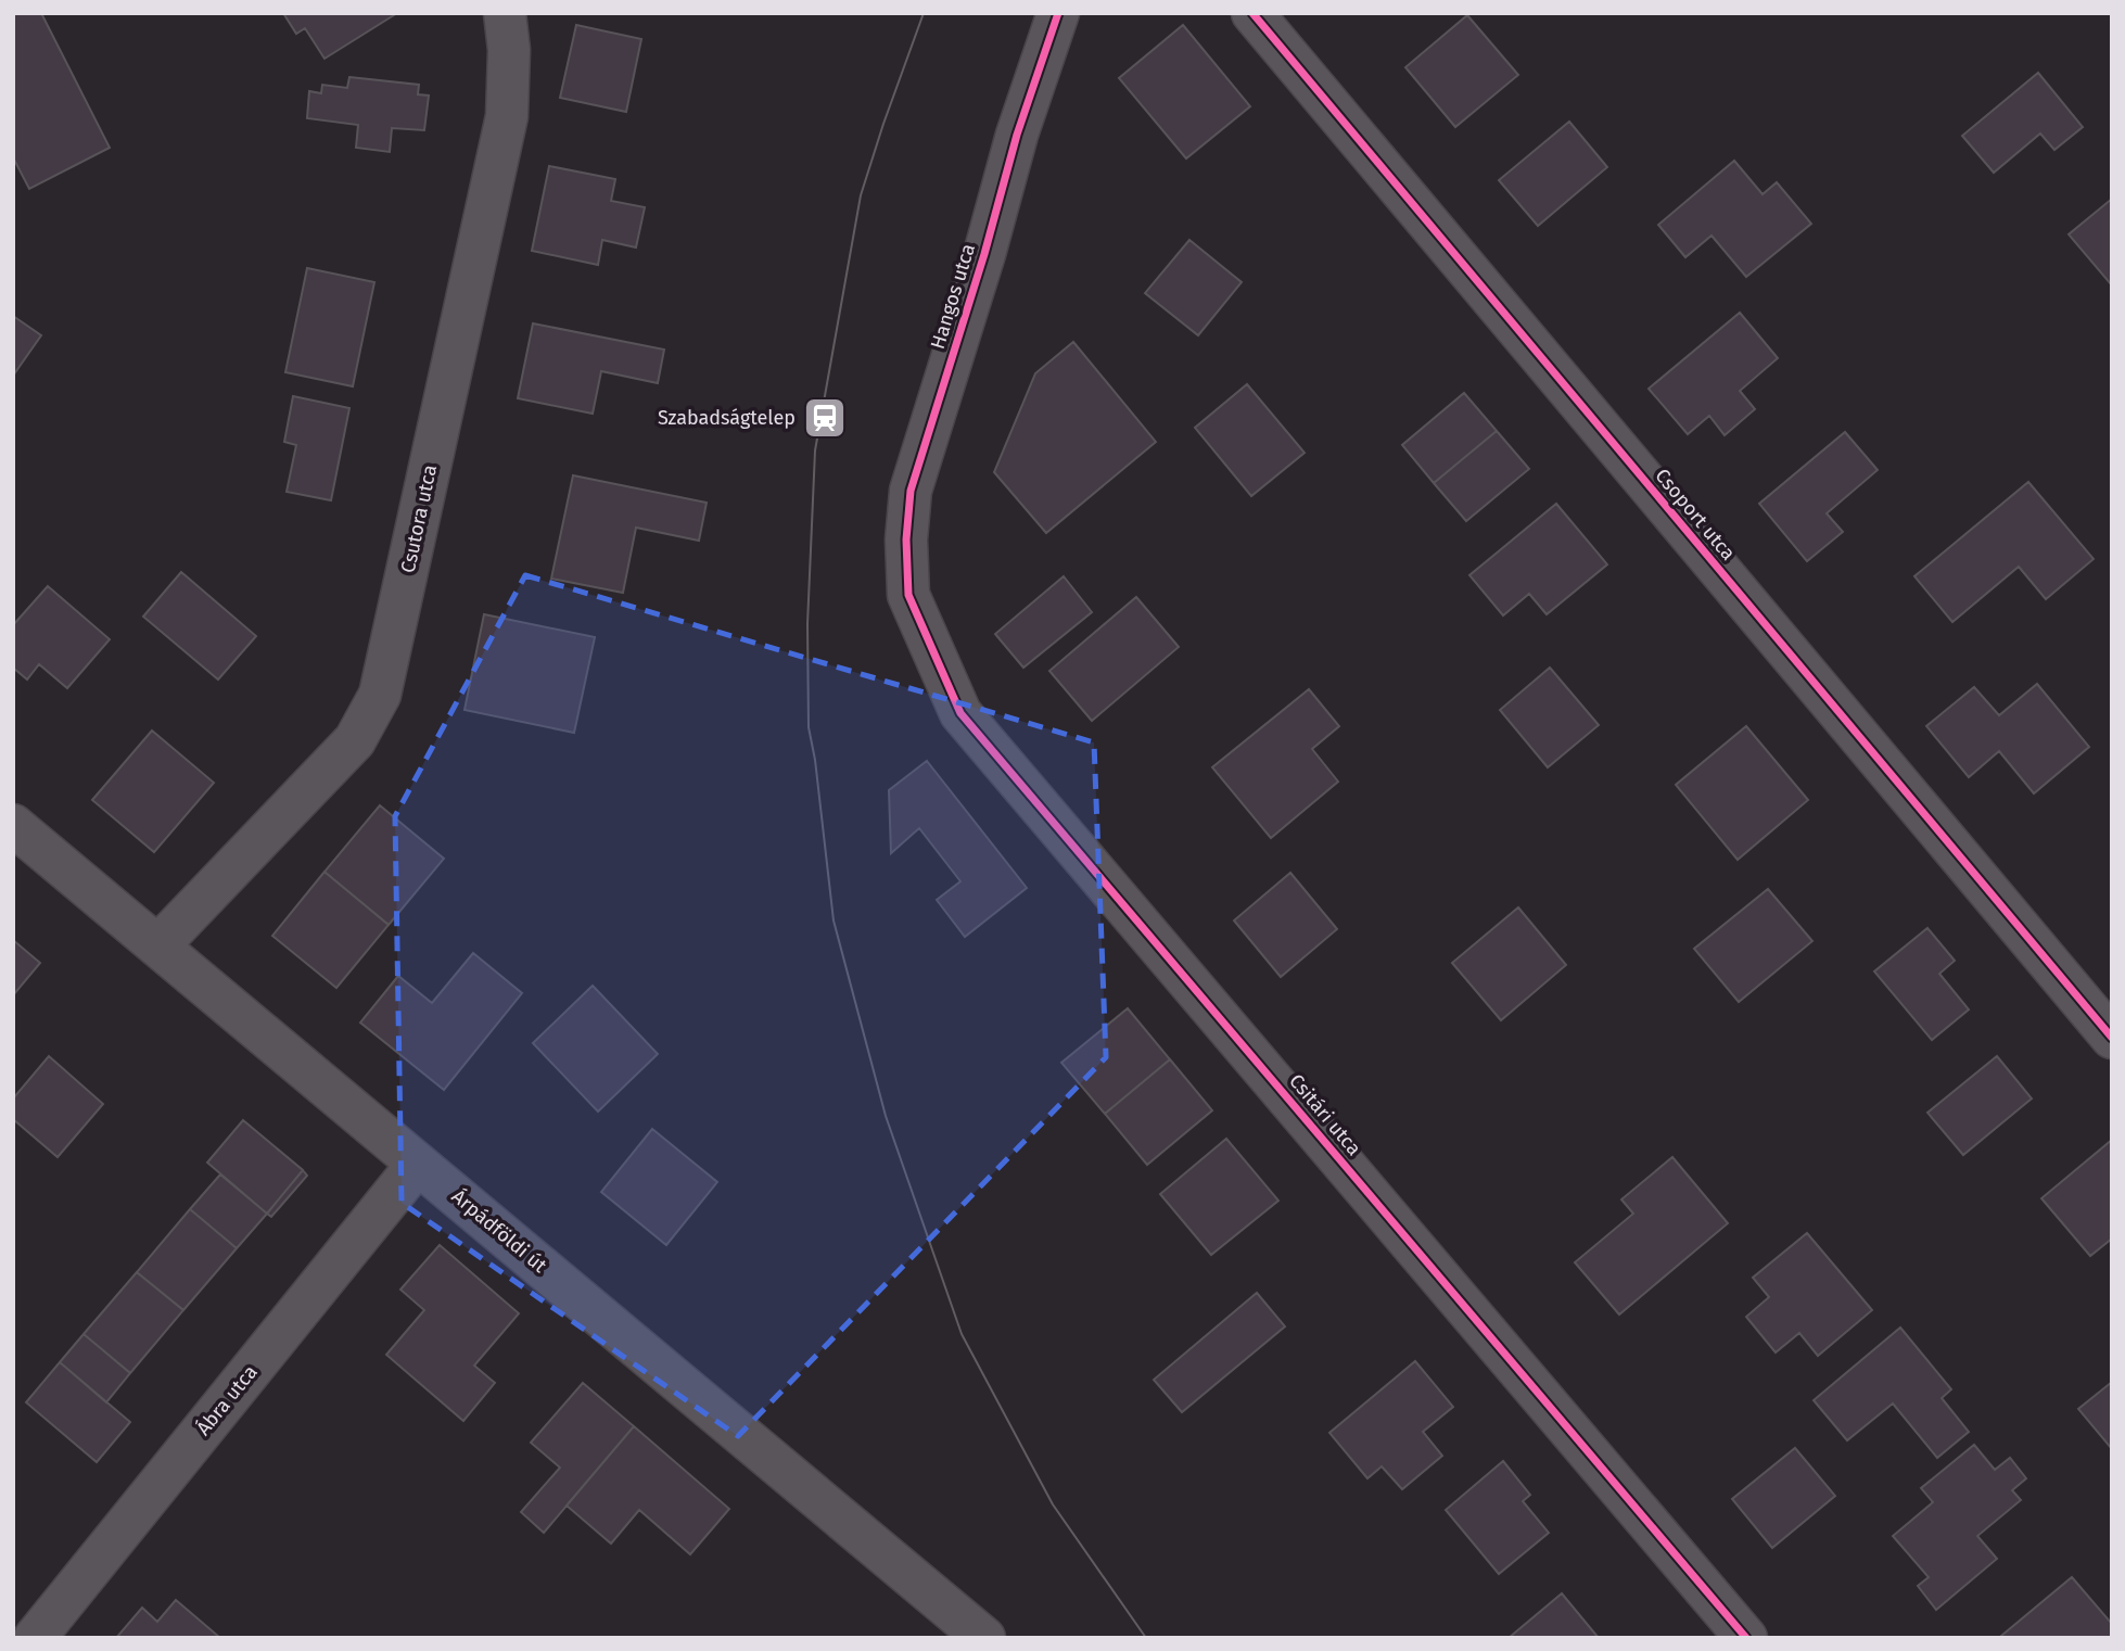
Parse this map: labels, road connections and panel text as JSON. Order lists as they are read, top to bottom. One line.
{"streets":{"street":["Hangos utca","Csoport utca","Csutora utca","Csitári utca","Árpádföldi út","Ábra utca"]},"crossings":[["Hangos utca","Csitári utca"],["Csutora utca","Árpádföldi út"],["Árpádföldi út","Ábra utca"]],"places":{"station":["Szabadságtelep"]}}
